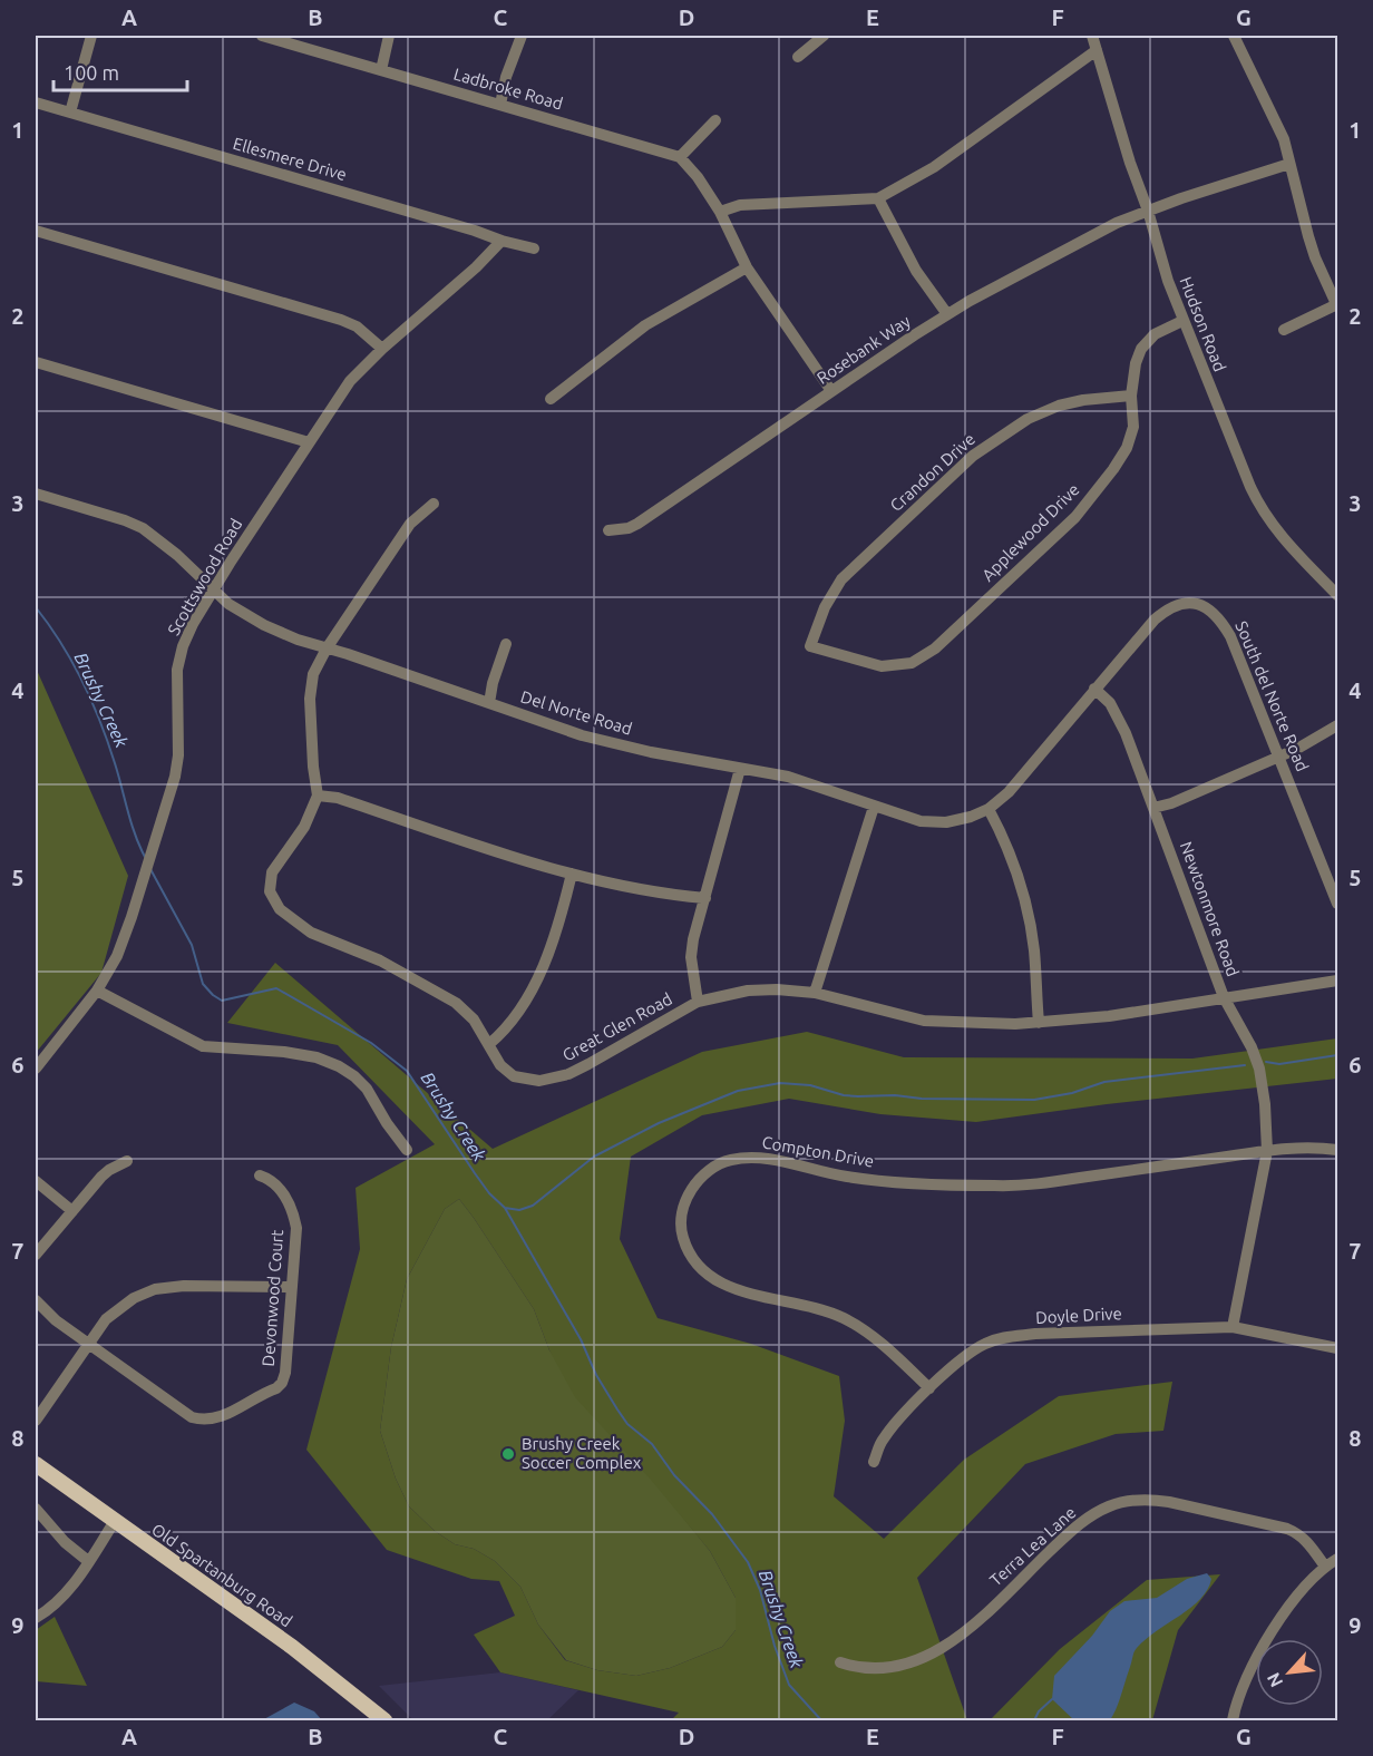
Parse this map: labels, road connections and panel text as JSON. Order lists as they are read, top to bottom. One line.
{"streets":{"main road":["Old Spartanburg Road"],"street":["Ladbroke Road","Ellesmere Drive","Hudson Road","Rosebank Way","Crandon Drive","Applewood Drive","Scottswood Road","South del Norte Road","Del Norte Road","Newtonmore Road","Great Glen Road","Compton Drive","Devonwood Court","Doyle Drive","Terra Lea Lane"]},"crossings":[["Ellesmere Drive","Scottswood Road"],["Hudson Road","Rosebank Way"],["Hudson Road","Applewood Drive"],["Crandon Drive","Applewood Drive"],["Scottswood Road","Del Norte Road"],["South del Norte Road","Del Norte Road"],["South del Norte Road","Newtonmore Road"],["Del Norte Road","Newtonmore Road"],["Newtonmore Road","Great Glen Road"],["Newtonmore Road","Compton Drive"],["Newtonmore Road","Doyle Drive"],["Compton Drive","Doyle Drive"]],"water":["Brushy Creek"],"places":["Brushy Creek Soccer Complex"],"scale_bar":"100 m","north":"bottom left","grid":{"columns":["A","B","C","D","E","F","G"],"rows":["1","2","3","4","5","6","7","8","9"]}}
